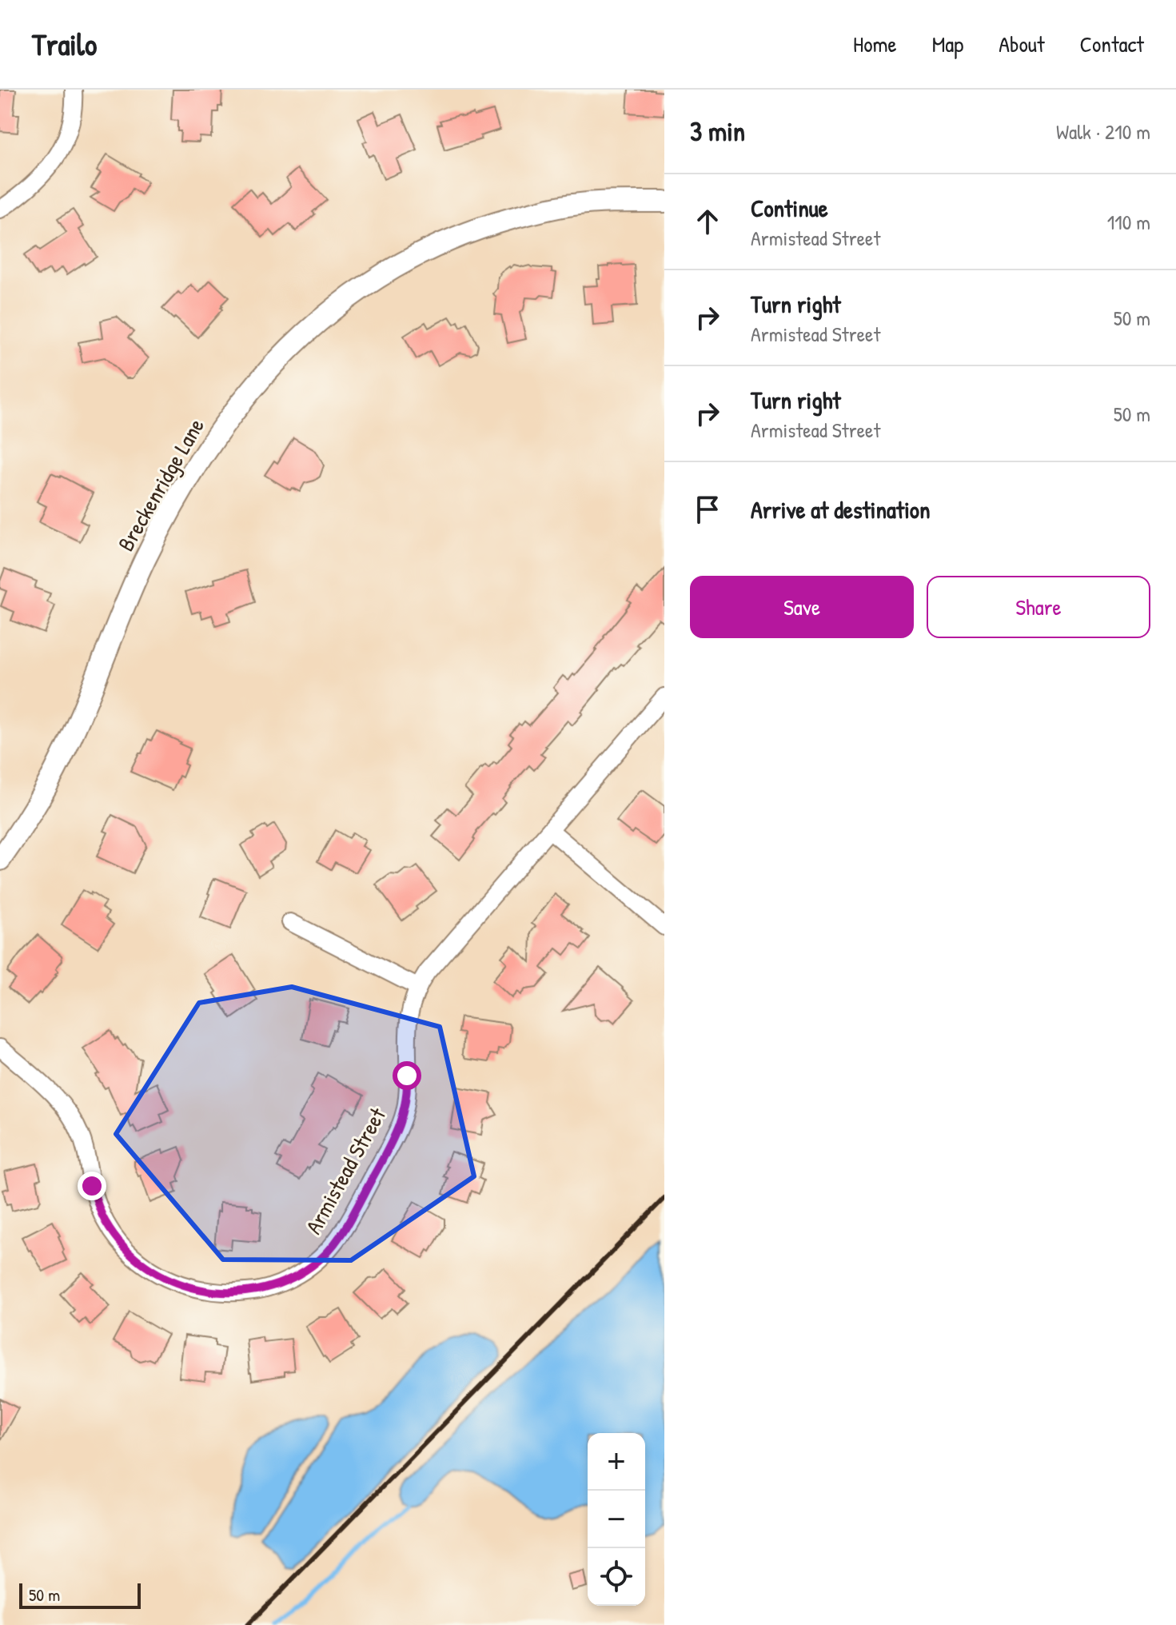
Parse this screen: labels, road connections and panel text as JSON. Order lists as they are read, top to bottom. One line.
{"streets":{"street":["Breckenridge Lane","Armistead Street"]},"scale_bar":"50 m","page":{"header":"Trailo","nav":["Home","Map","About","Contact"],"heading":["3 min","Walk · 210 m"],"list":[["Continue","Armistead Street","110 m"],["Turn right","Armistead Street","50 m"],["Turn right","Armistead Street","50 m"],"Arrive at destination"],"buttons":["Save","Share"],"map_buttons":["+","−"],"scale":"50 m"}}
